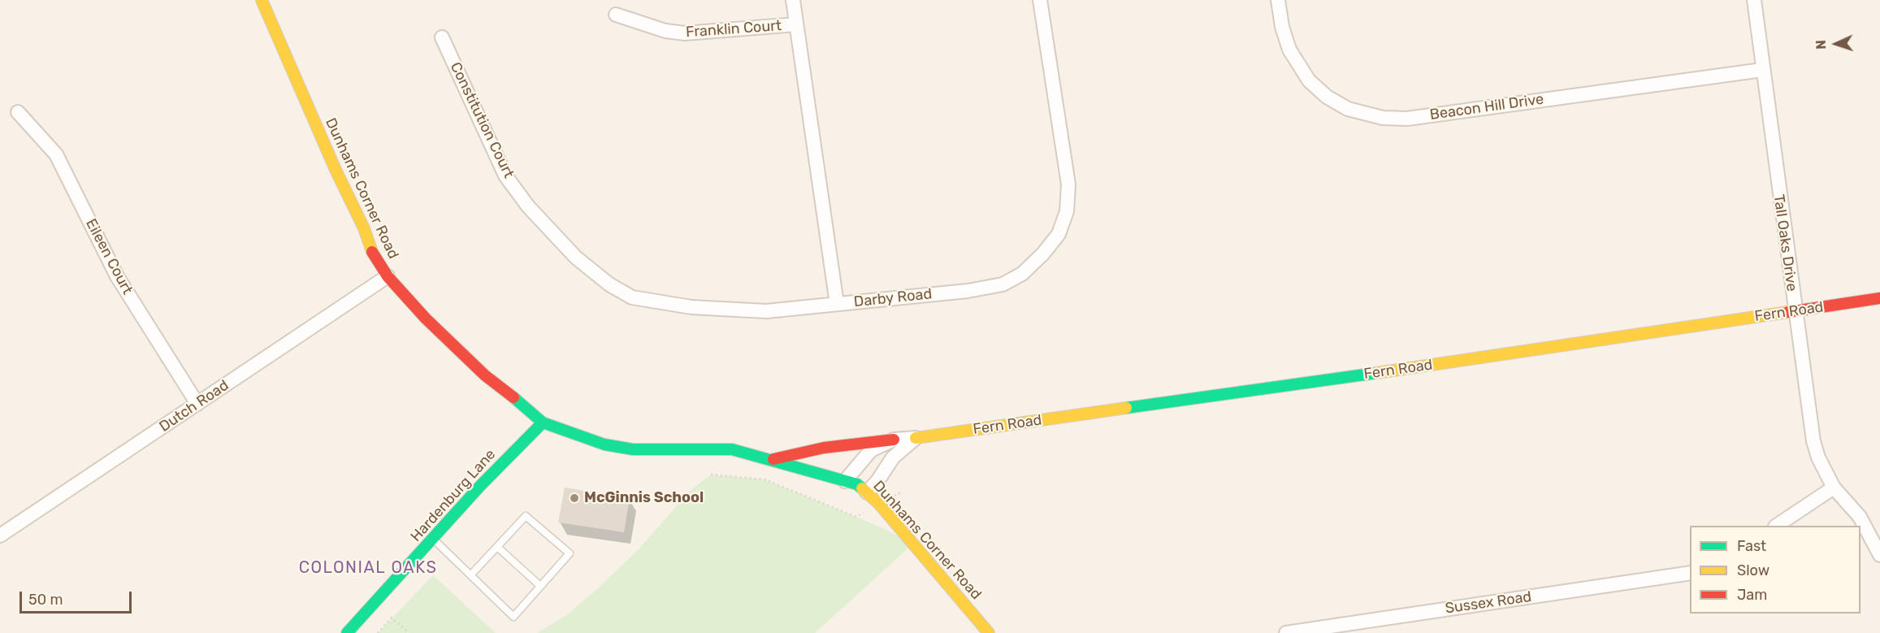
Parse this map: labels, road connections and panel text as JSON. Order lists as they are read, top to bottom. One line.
{"streets":{"street":["Franklin Court","Beacon Hill Drive","Constitution Court","Dunhams Corner Road","Tall Oaks Drive","Eileen Court","Darby Road","Fern Road","Dutch Road","Hardenburg Lane","Sussex Road"]},"crossings":[["Franklin Court","Darby Road"],["Beacon Hill Drive","Tall Oaks Drive"],["Constitution Court","Darby Road"],["Dunhams Corner Road","Fern Road"],["Dunhams Corner Road","Dutch Road"],["Dunhams Corner Road","Hardenburg Lane"],["Tall Oaks Drive","Fern Road"],["Eileen Court","Dutch Road"]],"districts":["COLONIAL OAKS"],"places":["McGinnis School"],"legend":["Fast","Slow","Jam"],"scale_bar":"50 m","north":"left"}
